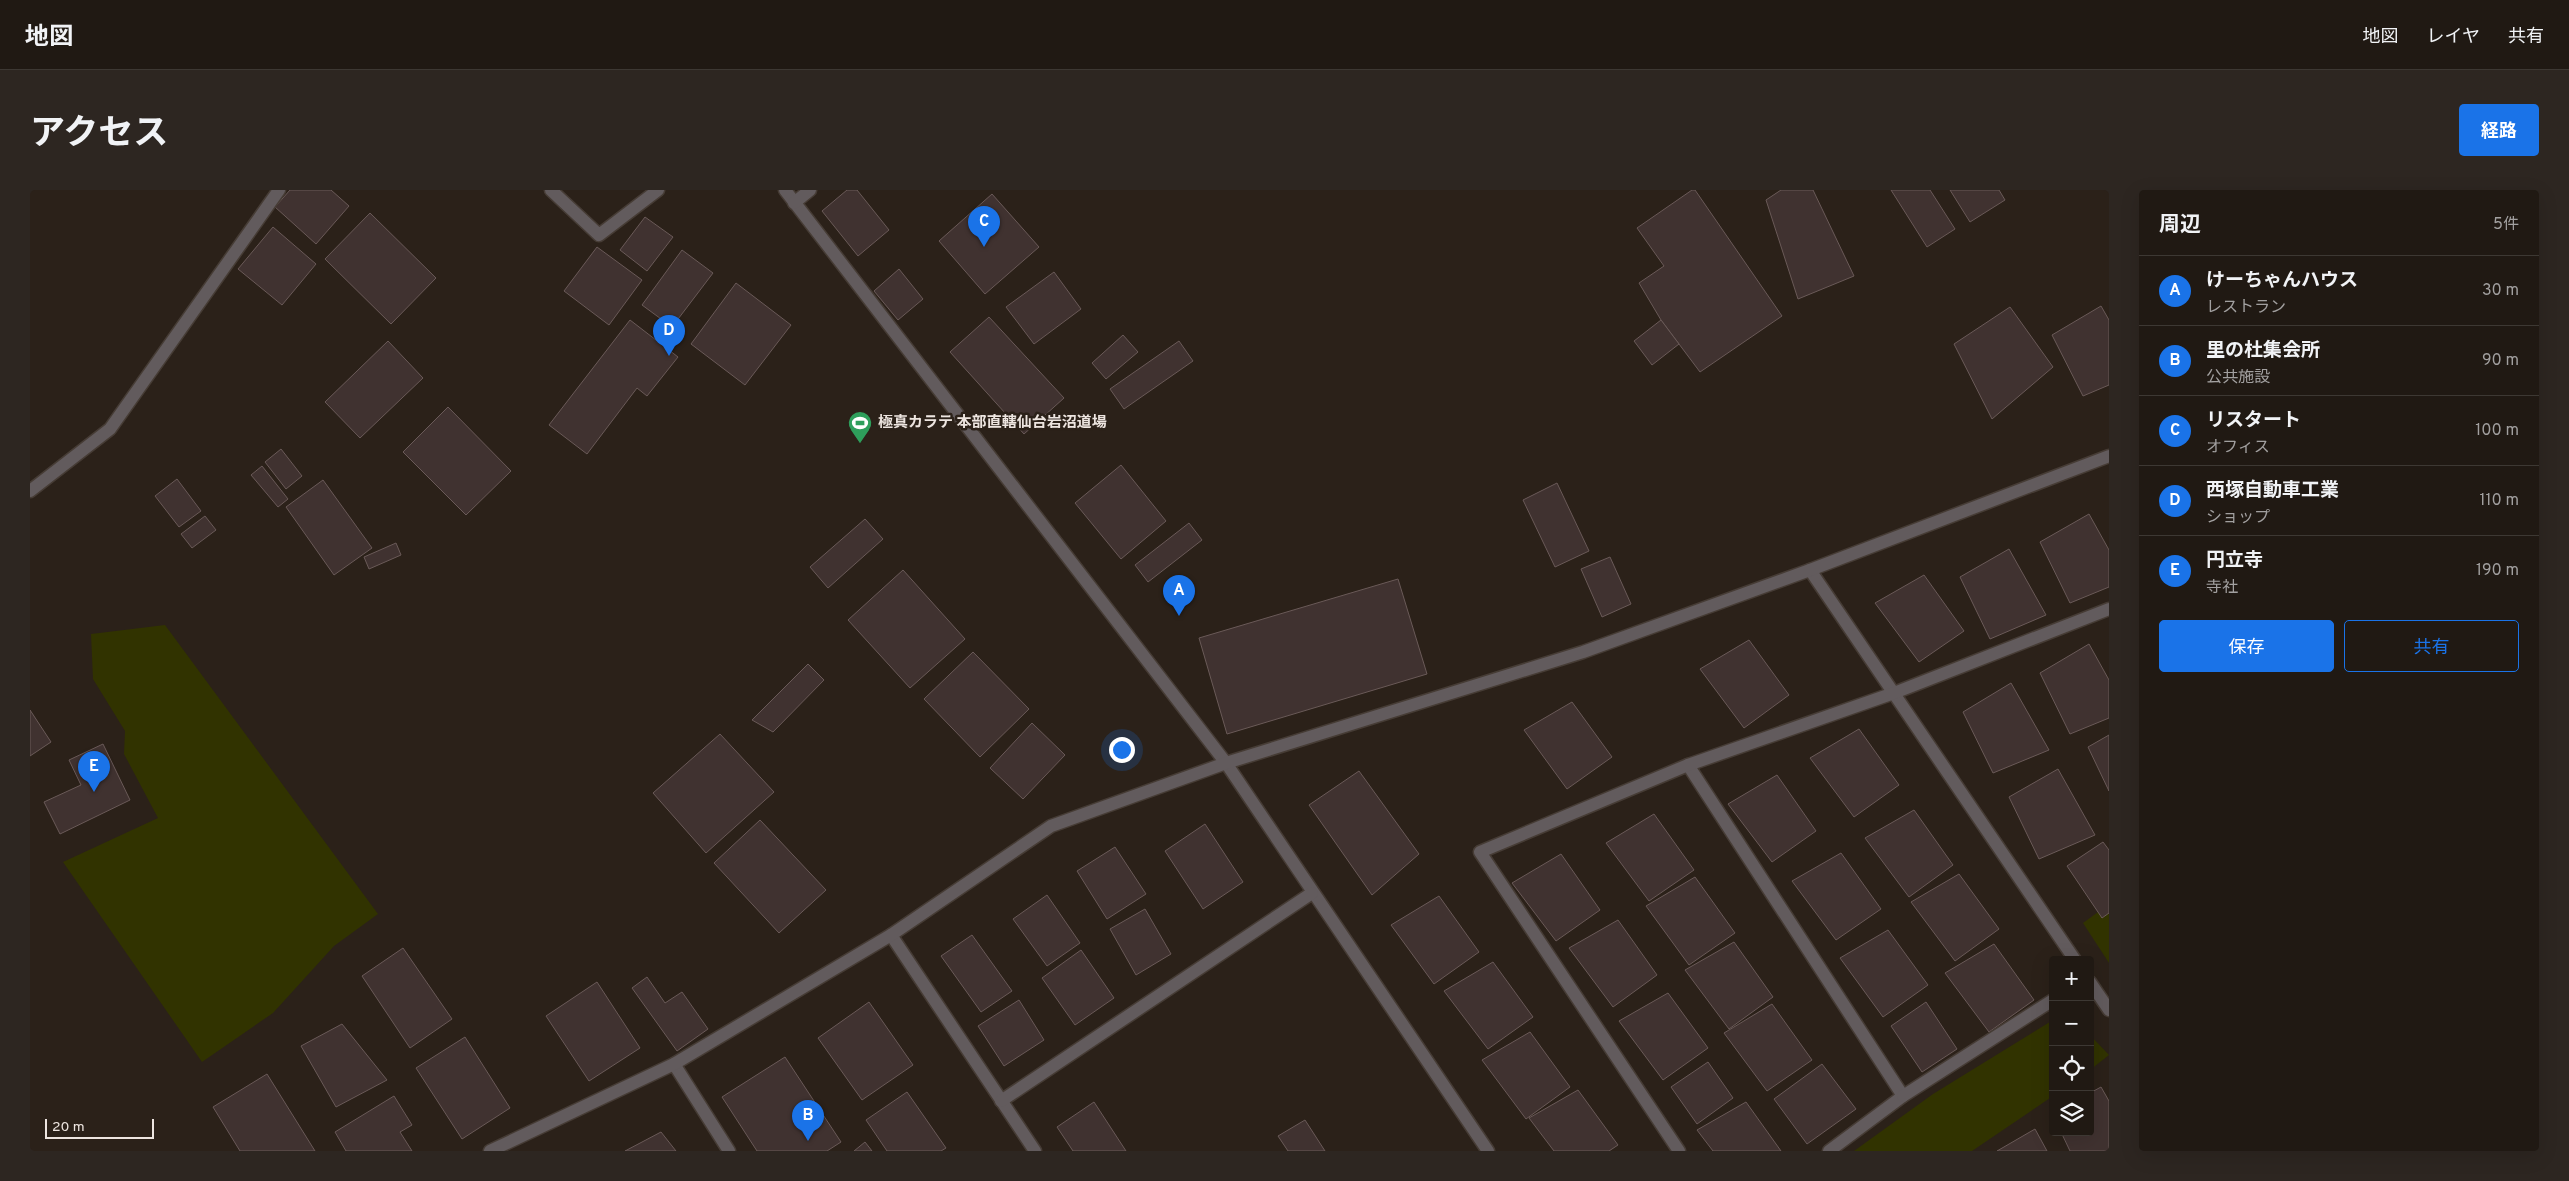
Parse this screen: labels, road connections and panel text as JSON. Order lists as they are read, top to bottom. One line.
{"places":{"sports":["極真カラテ 本部直轄仙台岩沼道場"]},"scale_bar":"20 m","page":{"header":"地図","nav":["地図","レイヤ","共有"],"title":"アクセス","buttons":["経路",["保存","共有"]],"heading":["周辺","5件"],"pins":["C","D","A","E","B"],"list":[{"mark":"A","name":"けーちゃんハウス","note":"レストラン","value":"30 m"},{"mark":"B","name":"里の杜集会所","note":"公共施設","value":"90 m"},{"mark":"C","name":"リスタート","note":"オフィス","value":"100 m"},{"mark":"D","name":"西塚自動車工業","note":"ショップ","value":"110 m"},{"mark":"E","name":"円立寺","note":"寺社","value":"190 m"}],"map_buttons":["+","−"],"scale":"20 m"}}
